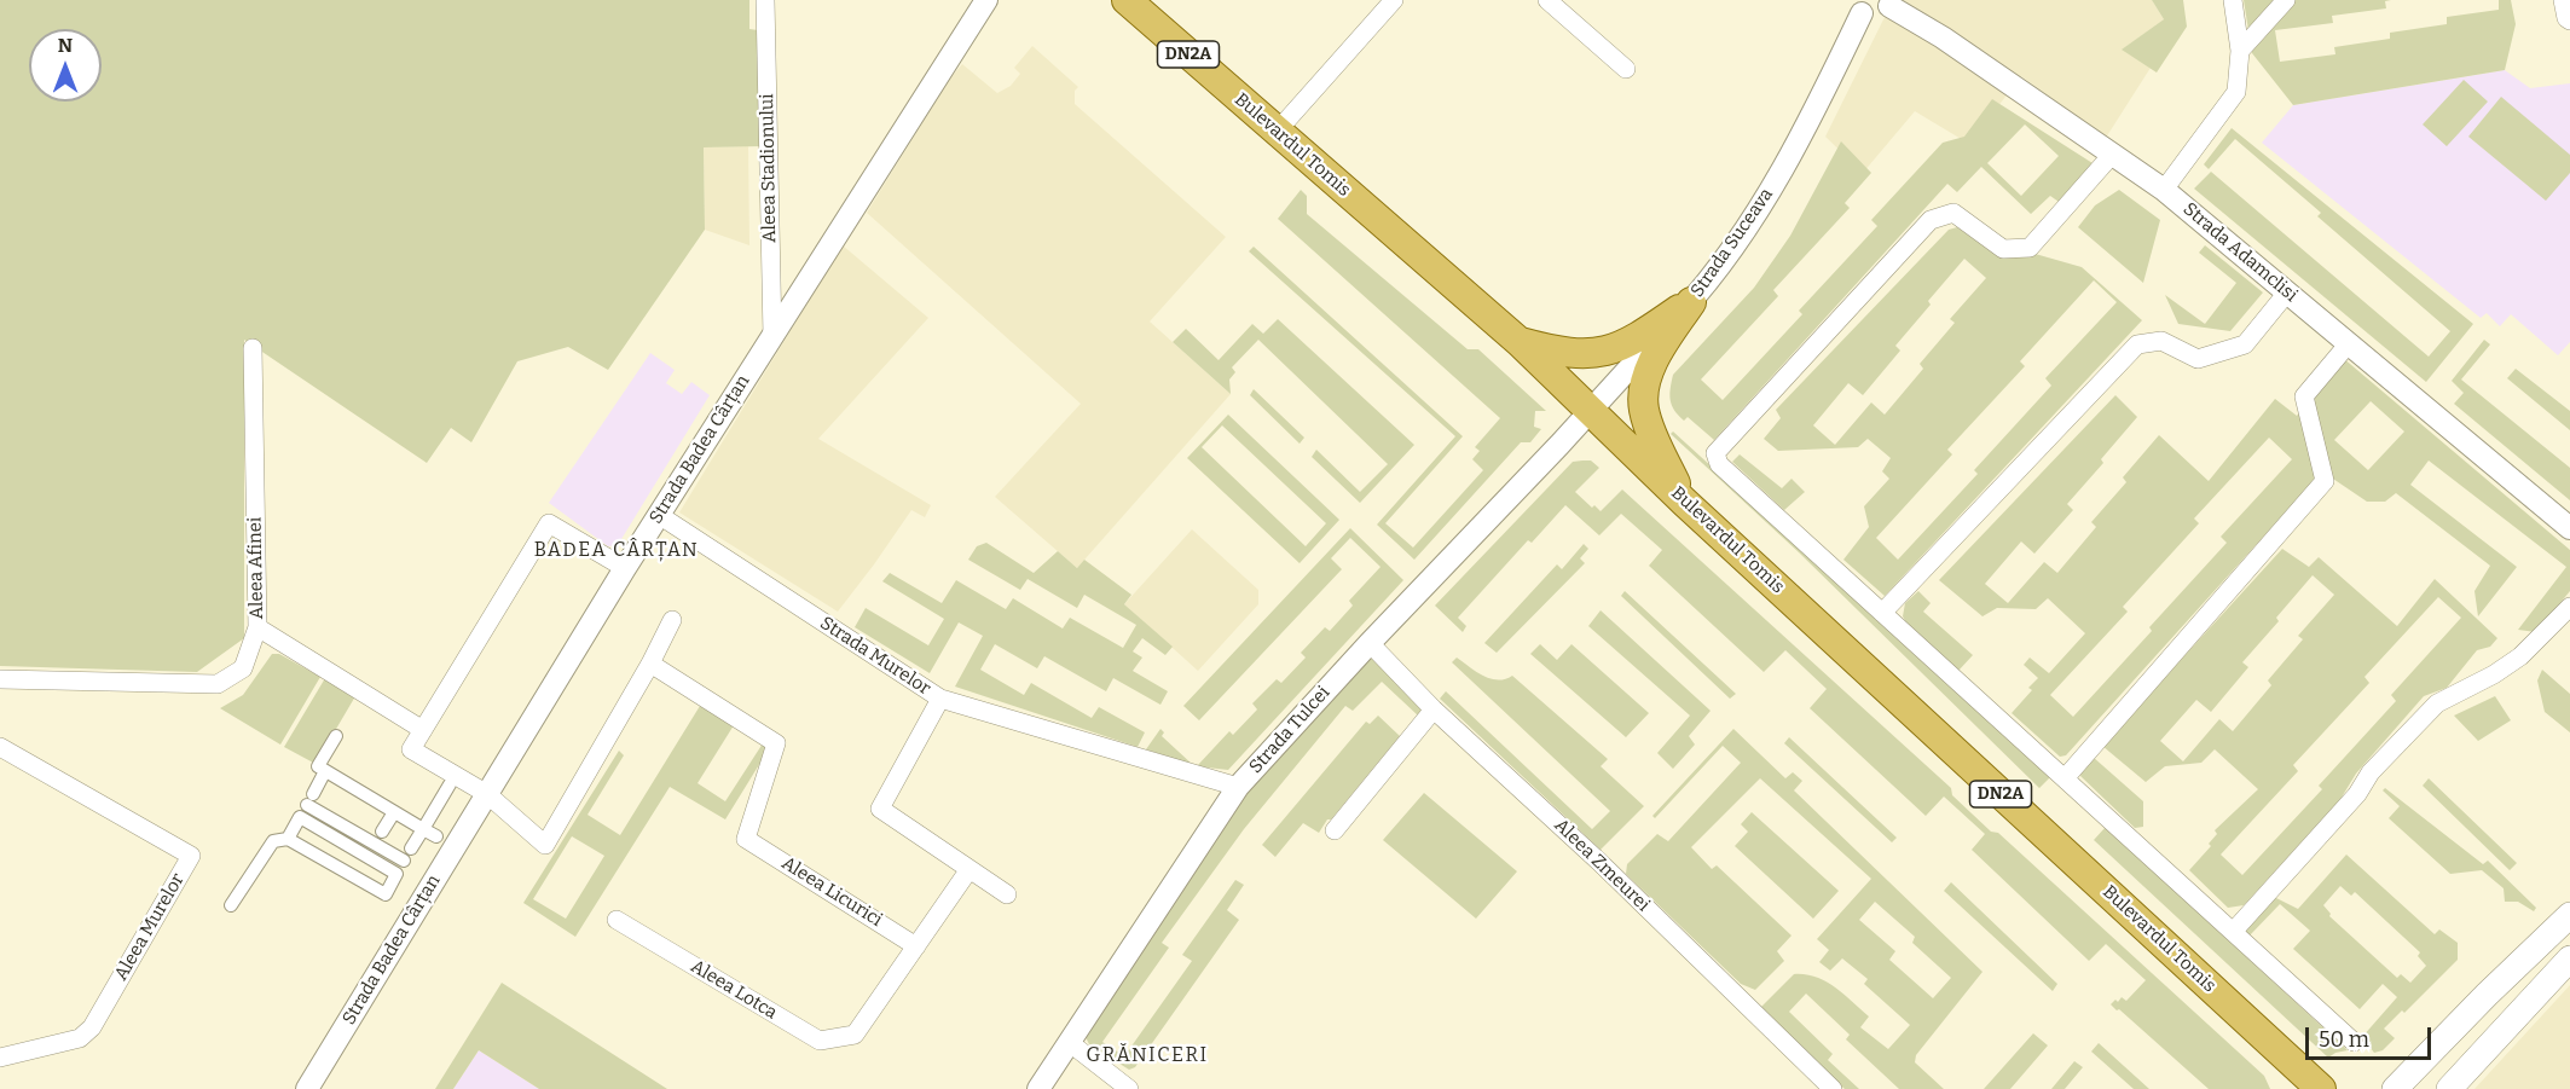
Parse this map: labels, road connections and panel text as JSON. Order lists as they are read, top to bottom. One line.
{"streets":{"main road":["DN2A","Bulevardul Tomis"],"street":["Aleea Stadionului","Strada Suceava","Strada Adamclisi","Strada Badea Cârțan","Aleea Afinei","Strada Murelor","Strada Tulcei","Aleea Zmeurei","Aleea Licurici","Aleea Murelor","Aleea Lotca"]},"crossings":[["Bulevardul Tomis","Strada Suceava"],["Bulevardul Tomis","Strada Tulcei"],["Aleea Stadionului","Strada Badea Cârțan"],["Strada Suceava","Strada Tulcei"],["Strada Badea Cârțan","Strada Murelor"],["Strada Murelor","Strada Tulcei"],["Strada Tulcei","Aleea Zmeurei"],["Aleea Licurici","Aleea Lotca"]],"districts":["BADEA CÂRȚAN","GRĂNICERI"],"scale_bar":"50 m","north":"top"}
